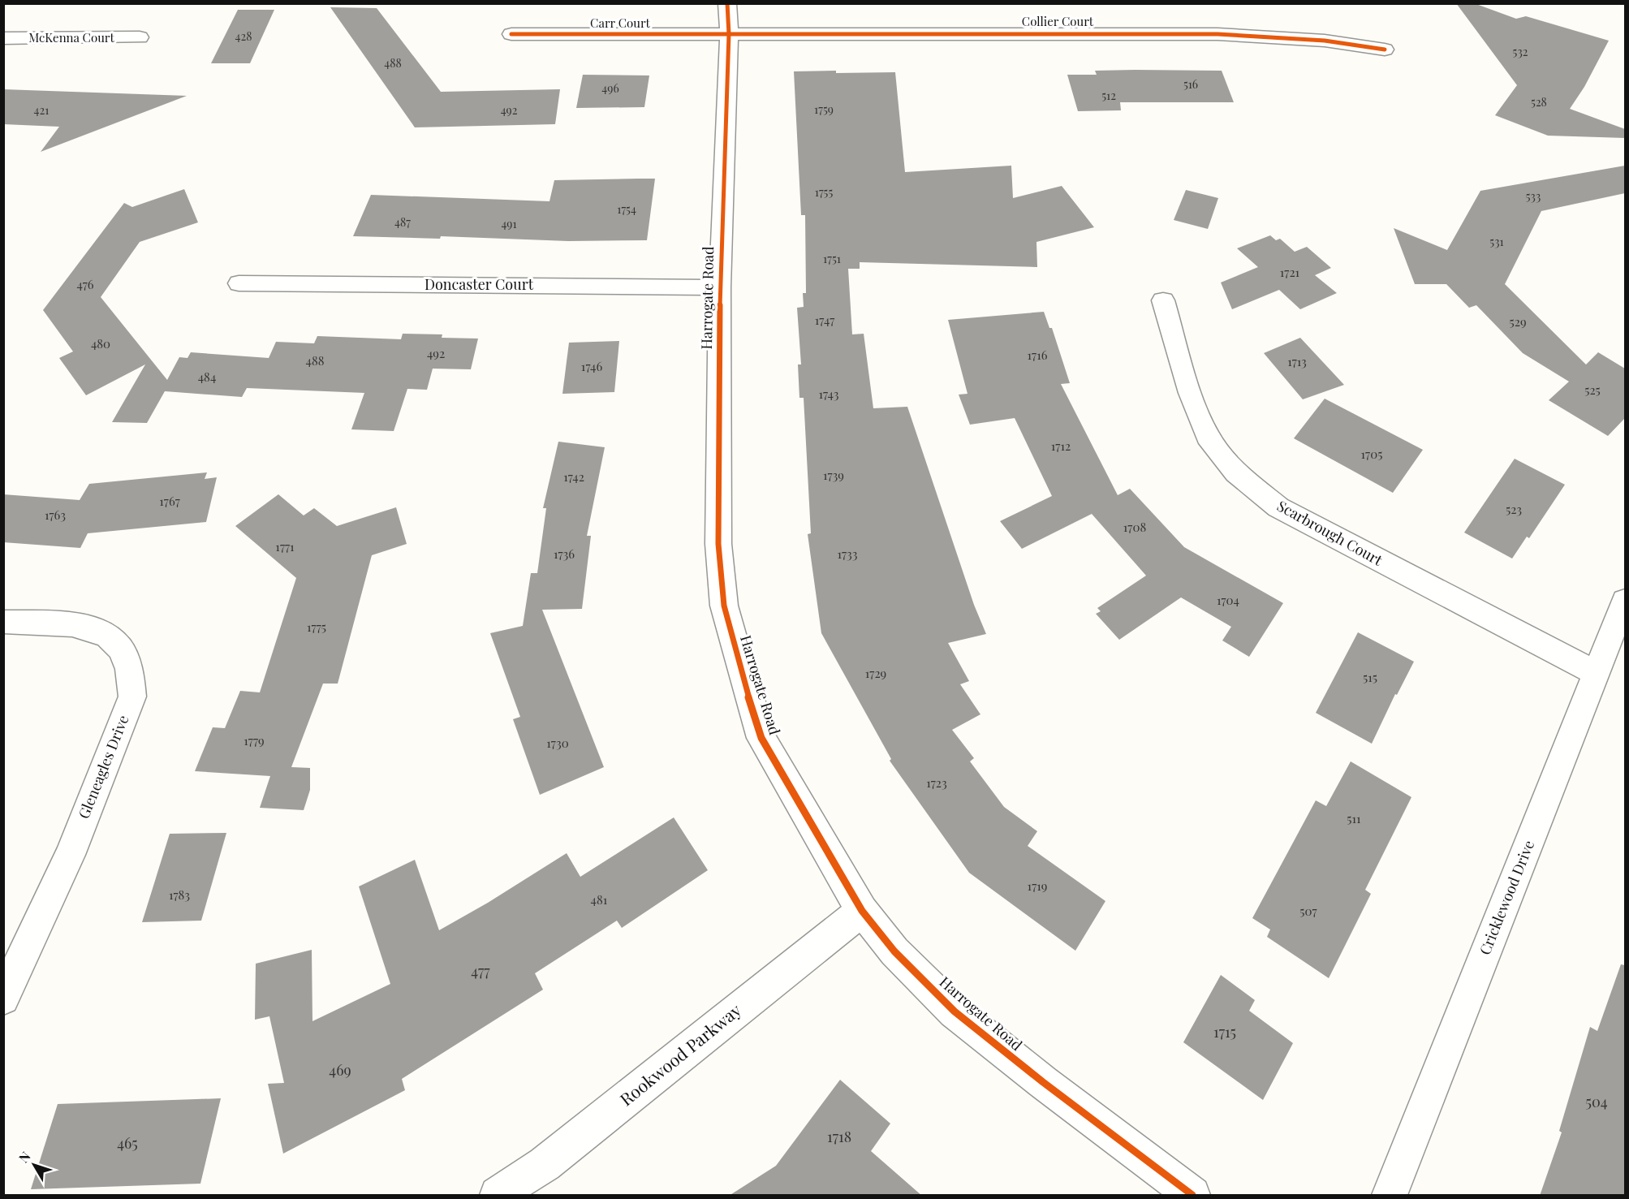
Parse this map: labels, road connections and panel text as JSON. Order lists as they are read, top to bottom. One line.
{"streets":{"street":["Collier Court","Carr Court","McKenna Court","Doncaster Court","Harrogate Road","Scarbrough Court","Gleneagles Drive","Cricklewood Drive","Rookwood Parkway"]},"crossings":[["Collier Court","Carr Court"],["Collier Court","Harrogate Road"],["Carr Court","Harrogate Road"],["Doncaster Court","Harrogate Road"],["Harrogate Road","Rookwood Parkway"],["Scarbrough Court","Cricklewood Drive"]],"house_numbers":["428","532","488","516","496","512","528","1759","421","492","1755","533","1754","487","491","531","1751","1721","476","1747","529","480","492","1716","488","1713","1746","484","525","1743","1712","1705","1739","1742","1767","523","1763","1708","1771","1736","1733","1704","1775","1729","515","1779","1730","1723","511","1719","1783","481","507","477","1715","469","504","1718","465"],"north":"top left"}
